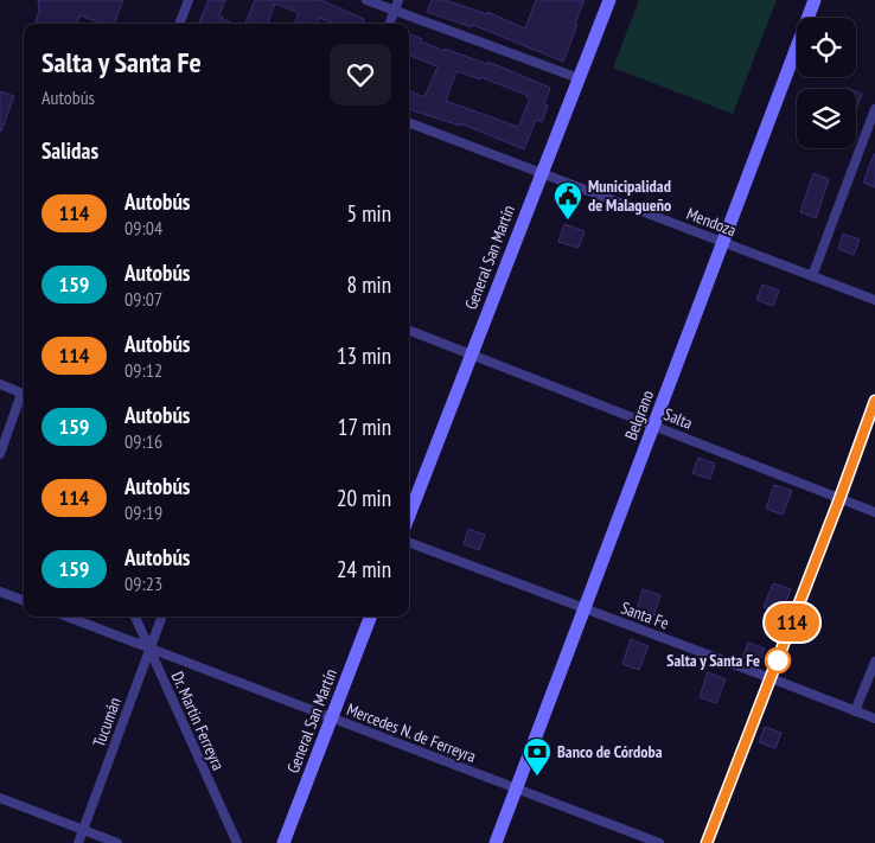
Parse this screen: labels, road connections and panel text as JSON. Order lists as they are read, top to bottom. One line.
{"streets":{"main road":["General San Martín","Belgrano"],"street":["Mendoza","Salta","Santa Fe","Dr. Martin Ferreyra","Tucumán","Mercedes N. de Ferreyra"]},"crossings":[["Mendoza","General San Martín"],["Mendoza","Belgrano"],["General San Martín","Salta"],["General San Martín","Mercedes N. de Ferreyra"],["Belgrano","Salta"],["Belgrano","Santa Fe"],["Belgrano","Mercedes N. de Ferreyra"],["Dr. Martin Ferreyra","Tucumán"],["Dr. Martin Ferreyra","Mercedes N. de Ferreyra"],["Tucumán","Mercedes N. de Ferreyra"]],"places":{"public building":["Municipalidad de Malagueño"],"other":["Salta y Santa Fe"],"bank":["Banco de Córdoba"]},"lines":["bus line 114"],"page":{"on_map":"114","heading":[["Salta y Santa Fe","Autobús"],"Salidas"],"list":[{"mark":"114","name":"Autobús","note":"09:04","value":"5 min"},{"mark":"159","name":"Autobús","note":"09:07","value":"8 min"},{"mark":"114","name":"Autobús","note":"09:12","value":"13 min"},{"mark":"159","name":"Autobús","note":"09:16","value":"17 min"},{"mark":"114","name":"Autobús","note":"09:19","value":"20 min"},{"mark":"159","name":"Autobús","note":"09:23","value":"24 min"}]}}
